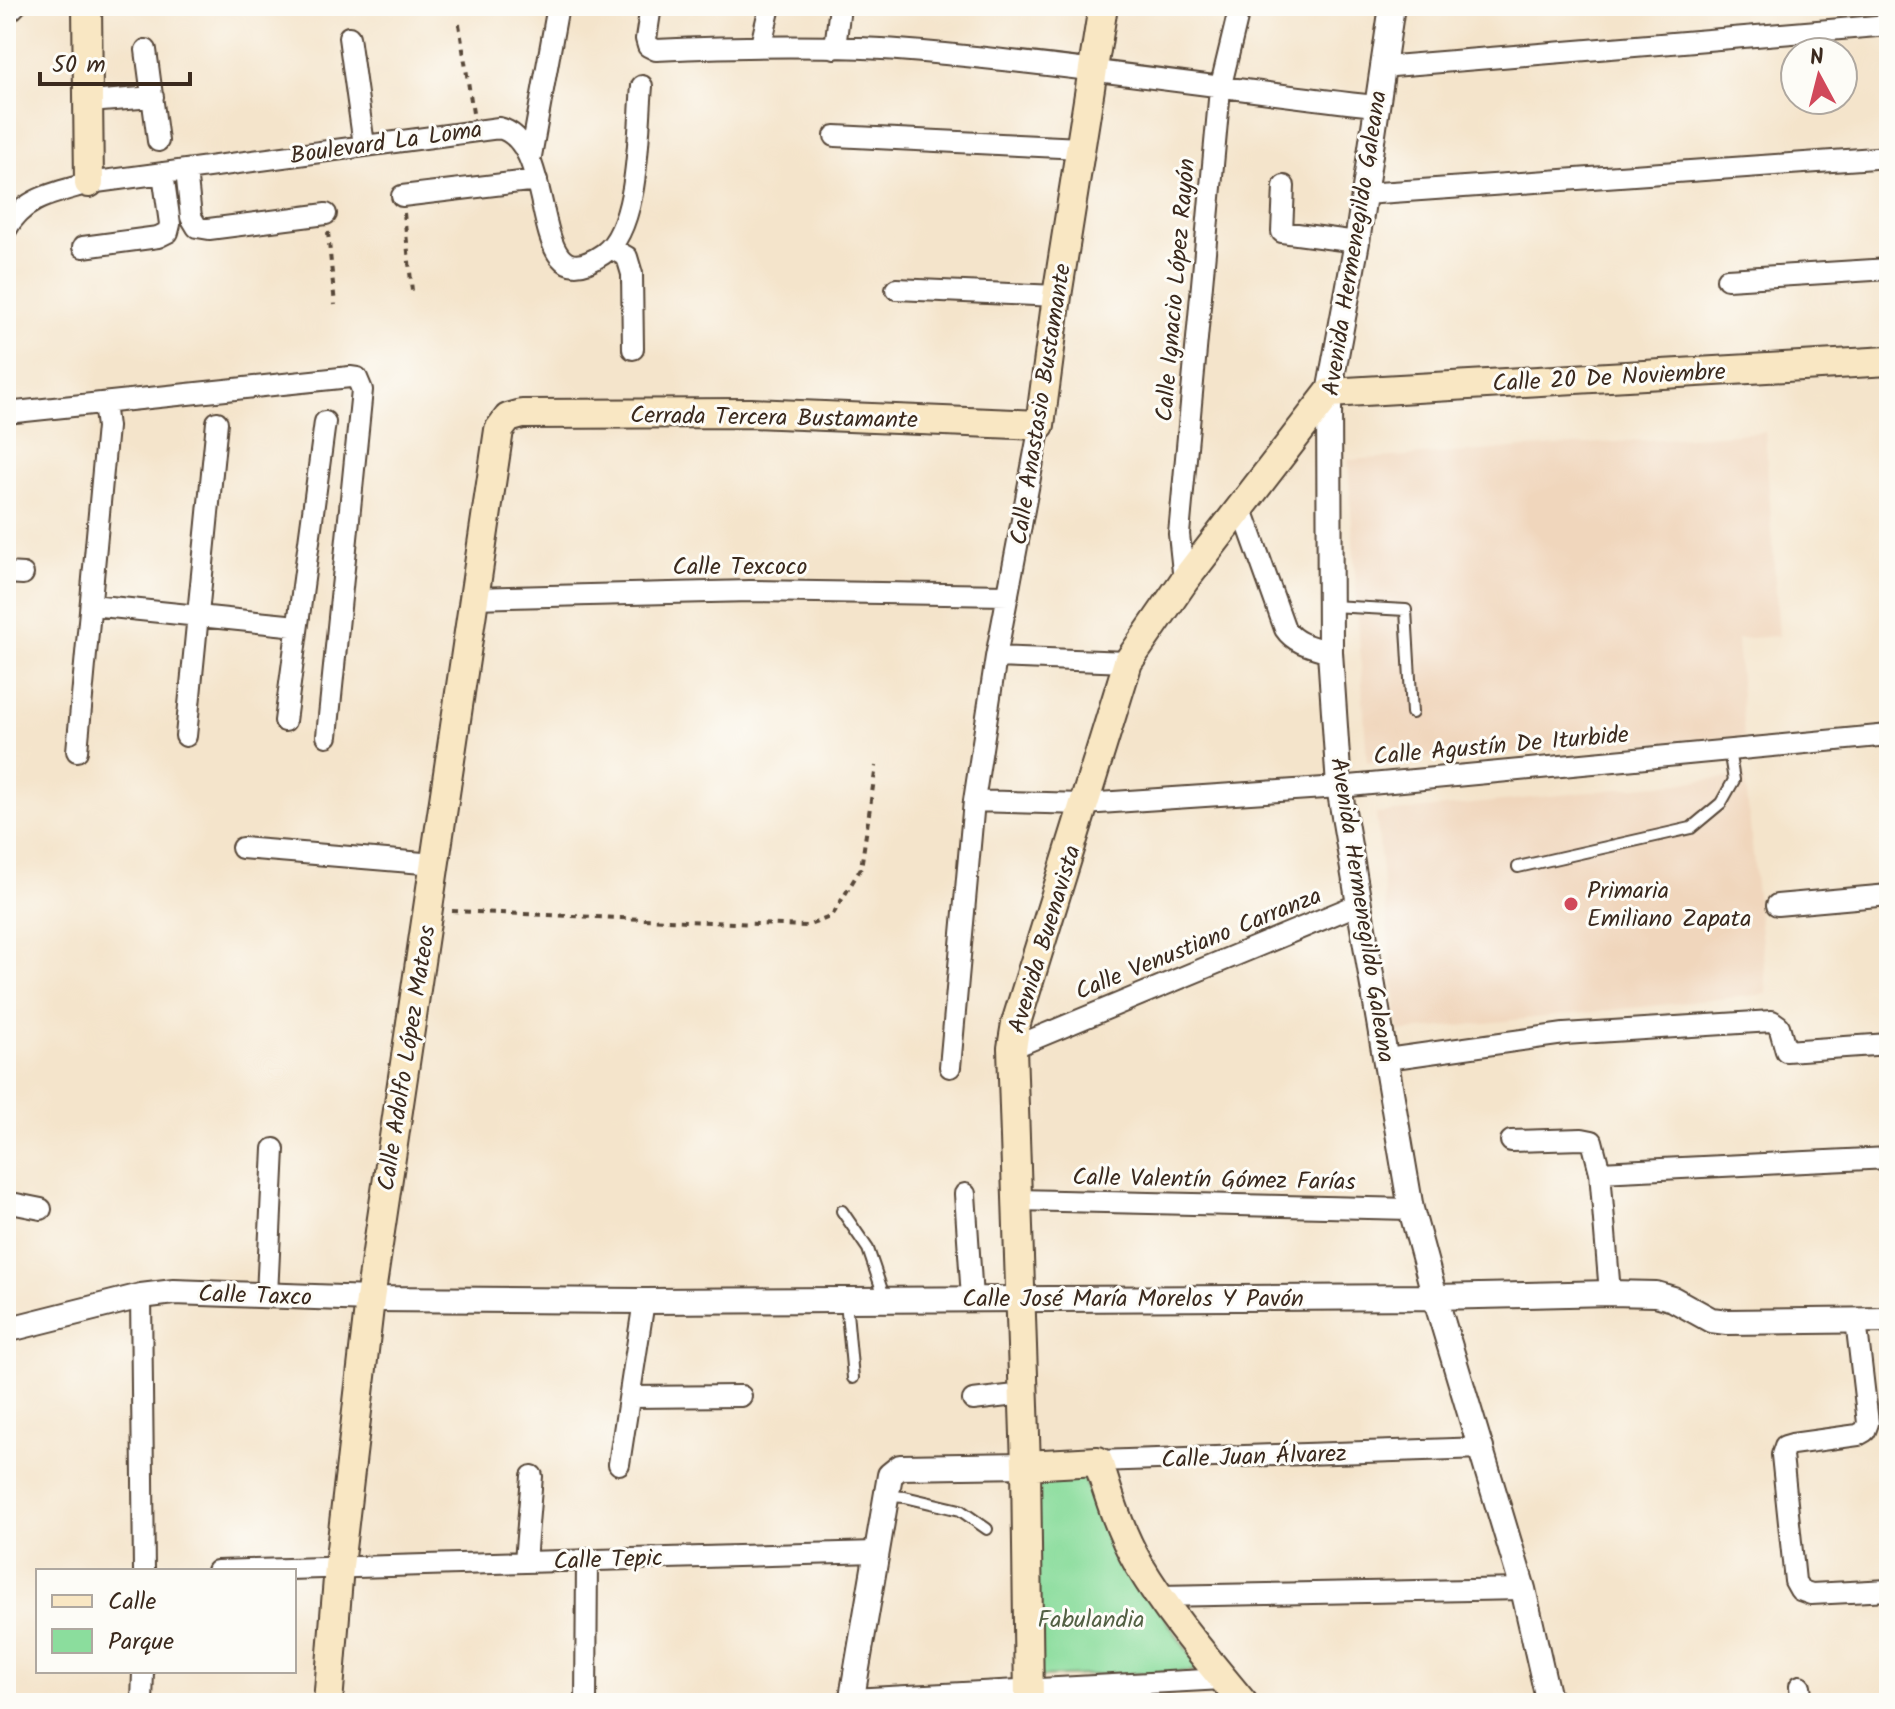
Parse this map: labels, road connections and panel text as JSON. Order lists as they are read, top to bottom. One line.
{"streets":{"main road":["Calle 20 De Noviembre","Calle Anastasio Bustamante","Cerrada Tercera Bustamante","Avenida Buenavista","Calle Adolfo López Mateos","Calle Juan Álvarez"],"street":["Boulevard La Loma","Avenida Hermenegildo Galeana","Calle Ignacio López Rayón","Calle Texcoco","Calle Agustín De Iturbide","Calle Venustiano Carranza","Calle Valentín Gómez Farías","Calle Taxco","Calle José María Morelos Y Pavón","Calle Tepic"]},"crossings":[["Avenida Hermenegildo Galeana","Calle 20 De Noviembre"],["Avenida Hermenegildo Galeana","Calle Agustín De Iturbide"],["Avenida Hermenegildo Galeana","Avenida Buenavista"],["Avenida Hermenegildo Galeana","Calle Venustiano Carranza"],["Avenida Hermenegildo Galeana","Calle Valentín Gómez Farías"],["Avenida Hermenegildo Galeana","Calle José María Morelos Y Pavón"],["Avenida Hermenegildo Galeana","Calle Juan Álvarez"],["Calle Ignacio López Rayón","Avenida Buenavista"],["Calle 20 De Noviembre","Avenida Buenavista"],["Calle Anastasio Bustamante","Cerrada Tercera Bustamante"],["Calle Anastasio Bustamante","Calle Texcoco"],["Calle Anastasio Bustamante","Calle Agustín De Iturbide"],["Cerrada Tercera Bustamante","Calle Adolfo López Mateos"],["Calle Texcoco","Calle Adolfo López Mateos"],["Calle Agustín De Iturbide","Avenida Buenavista"],["Avenida Buenavista","Calle Venustiano Carranza"],["Avenida Buenavista","Calle Valentín Gómez Farías"],["Avenida Buenavista","Calle José María Morelos Y Pavón"],["Avenida Buenavista","Calle Juan Álvarez"],["Calle Adolfo López Mateos","Calle Taxco"],["Calle Adolfo López Mateos","Calle José María Morelos Y Pavón"],["Calle Adolfo López Mateos","Calle Tepic"],["Calle Taxco","Calle José María Morelos Y Pavón"]],"parks":["Fabulandia"],"places":["Primaria Emiliano Zapata"],"legend":["Calle","Parque"],"scale_bar":"50 m","north":"top"}
